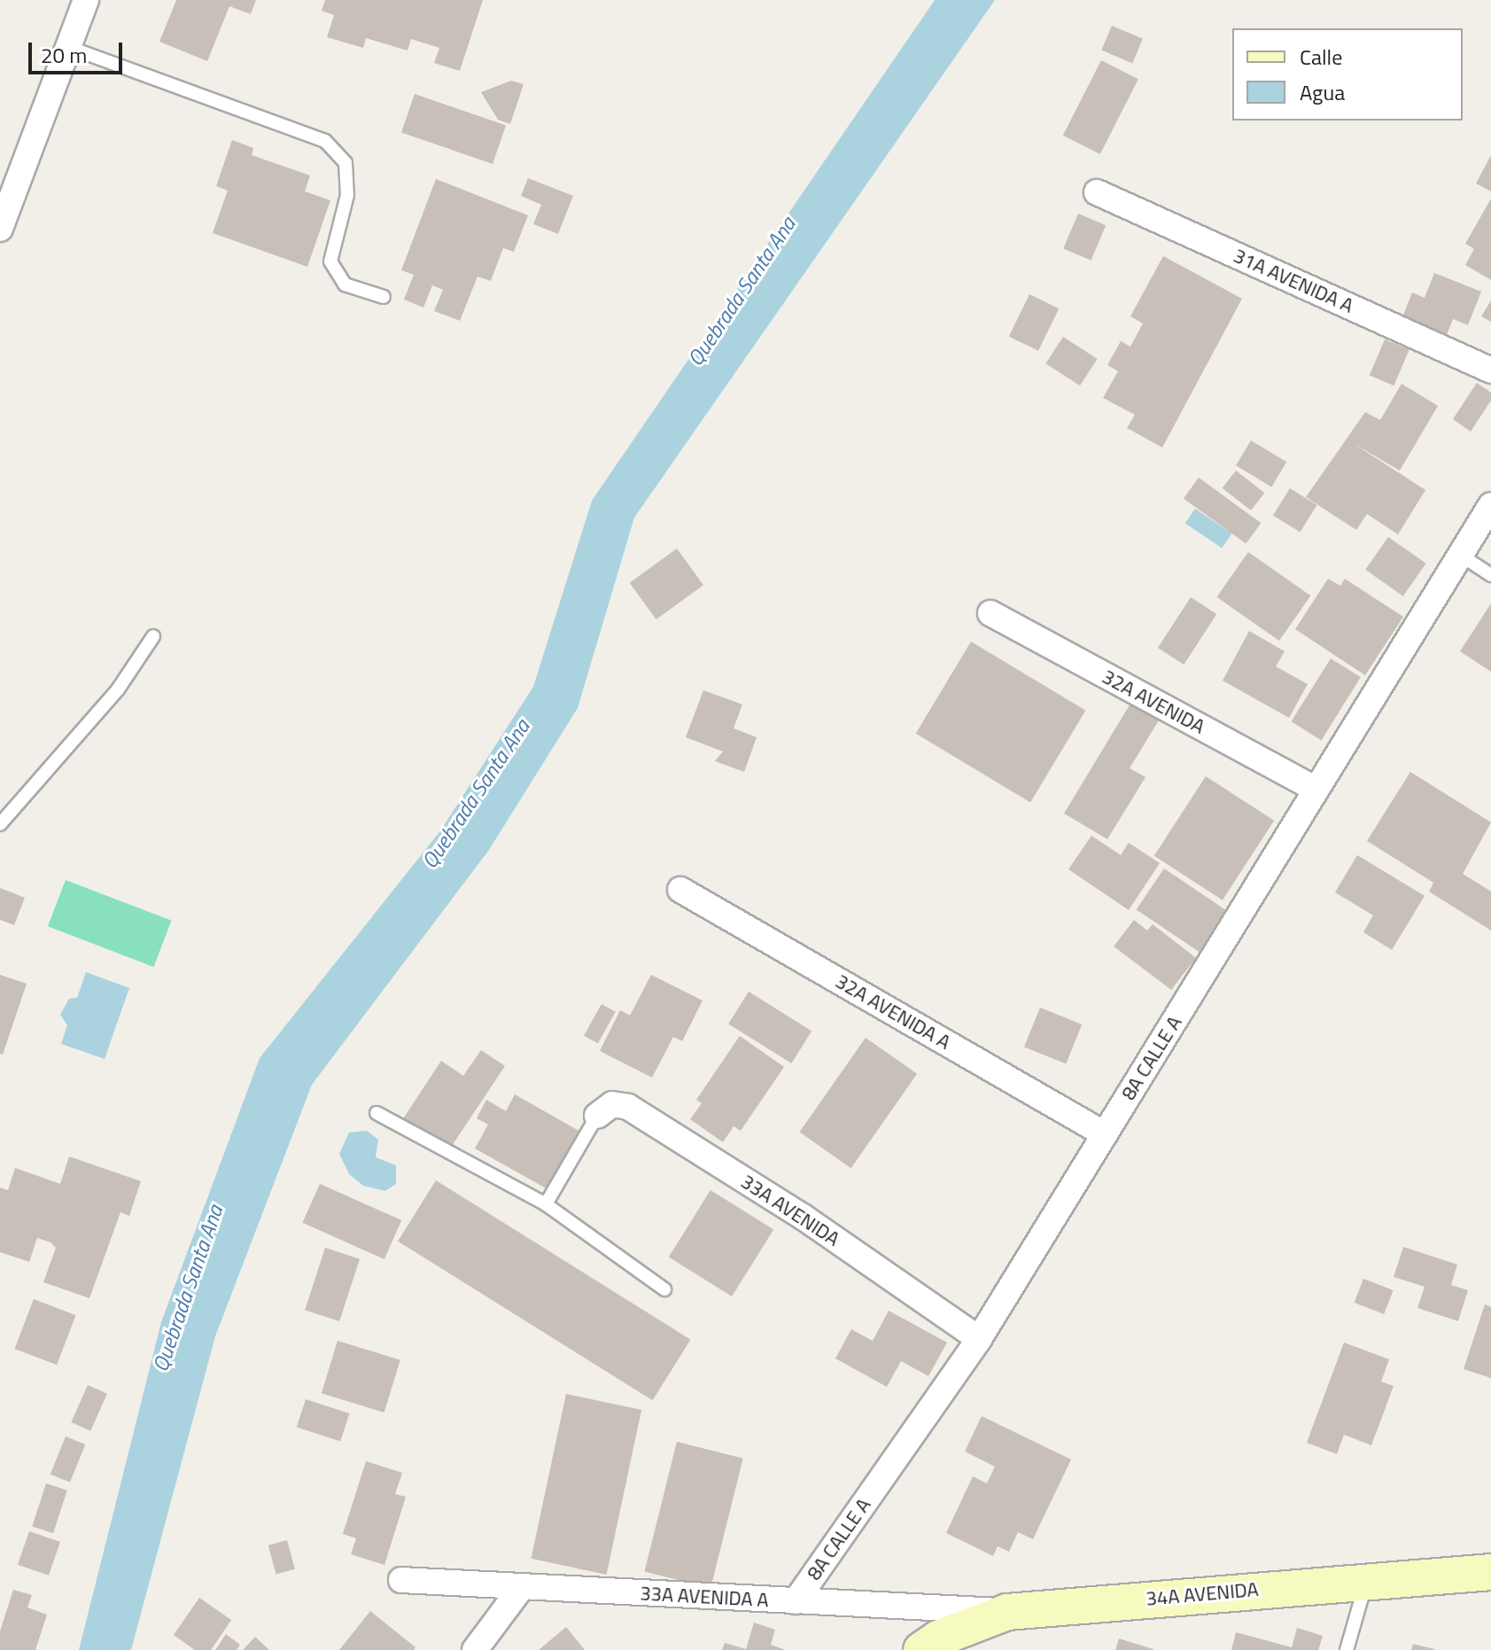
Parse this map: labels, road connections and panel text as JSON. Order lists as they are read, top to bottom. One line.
{"streets":{"street":["31A AVENIDA A","32A AVENIDA","32A AVENIDA A","8A CALLE A","33A AVENIDA","34A AVENIDA","33A AVENIDA A"]},"crossings":[["32A AVENIDA","8A CALLE A"],["32A AVENIDA A","8A CALLE A"],["8A CALLE A","33A AVENIDA"],["8A CALLE A","33A AVENIDA A"],["34A AVENIDA","33A AVENIDA A"]],"water":["Quebrada Santa Ana"],"legend":["Calle","Agua"],"scale_bar":"20 m"}
